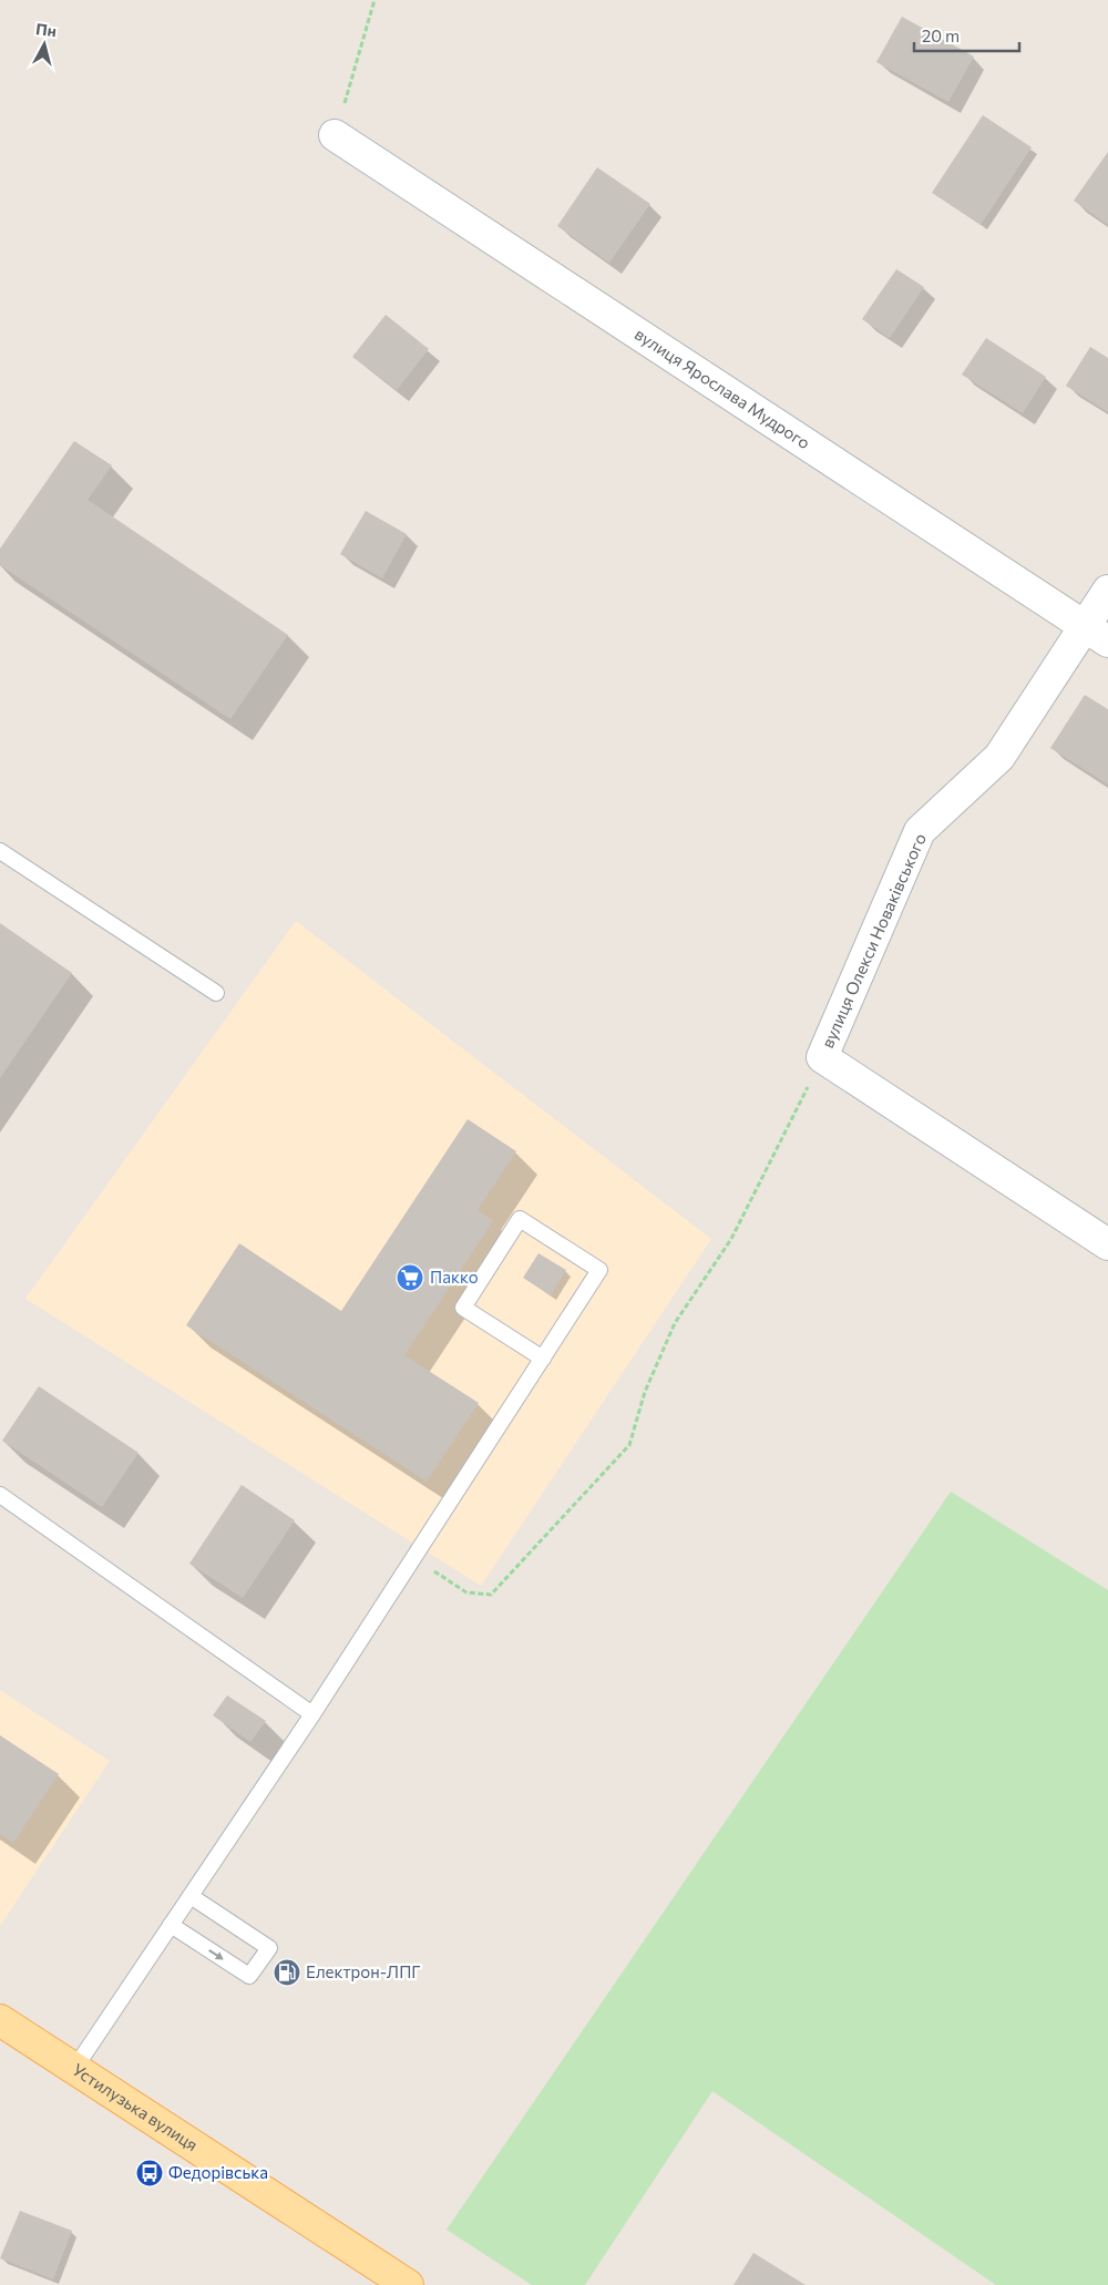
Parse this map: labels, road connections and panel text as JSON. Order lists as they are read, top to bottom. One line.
{"streets":{"main road":["Устилузька вулиця"],"street":["вулиця Ярослава Мудрого","вулиця Олекси Новаківського"]},"crossings":[["вулиця Ярослава Мудрого","вулиця Олекси Новаківського"]],"places":{"supermarket":["Пакко"],"fuel station":["Електрон-ЛПГ"],"bus stop":["Федорівська"]},"scale_bar":"20 m","north":"top"}
